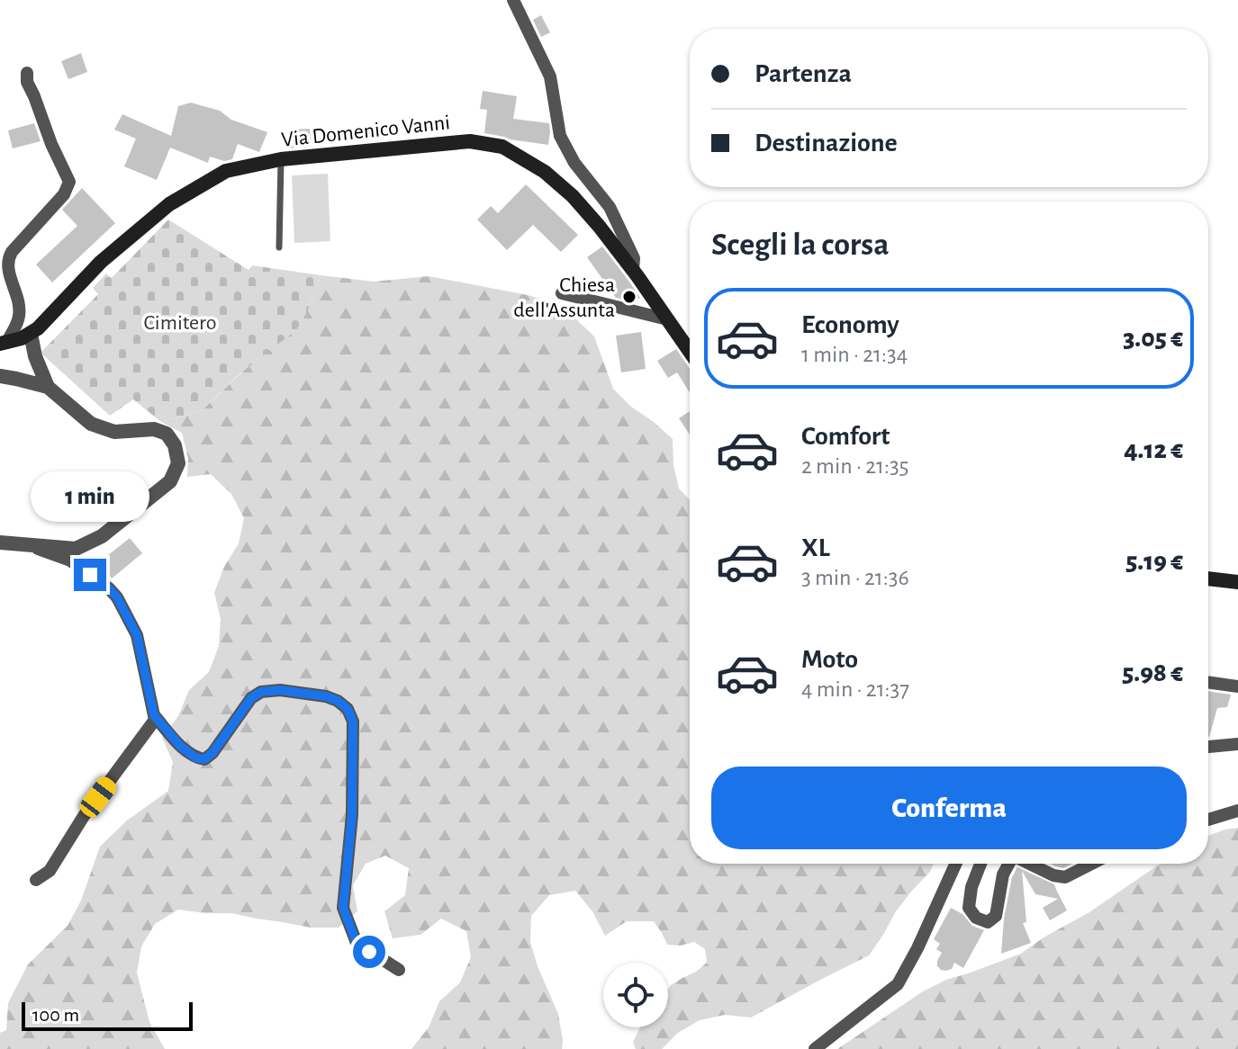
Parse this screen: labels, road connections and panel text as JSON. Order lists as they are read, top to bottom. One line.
{"streets":{"main road":["Via Domenico Vanni"]},"parks":["Cimitero"],"places":["Chiesa dell'Assunta"],"scale_bar":"100 m","page":{"banner":["Partenza","Destinazione"],"heading":"Scegli la corsa","list":[{"name":"Economy","note":"1 min · 21:34","value":"3.05 €"},{"name":"Comfort","note":"2 min · 21:35","value":"4.12 €"},{"name":"XL","note":"3 min · 21:36","value":"5.19 €"},{"name":"Moto","note":"4 min · 21:37","value":"5.98 €"}],"bubble":"1 min","buttons":"Conferma","scale":"100 m"}}
